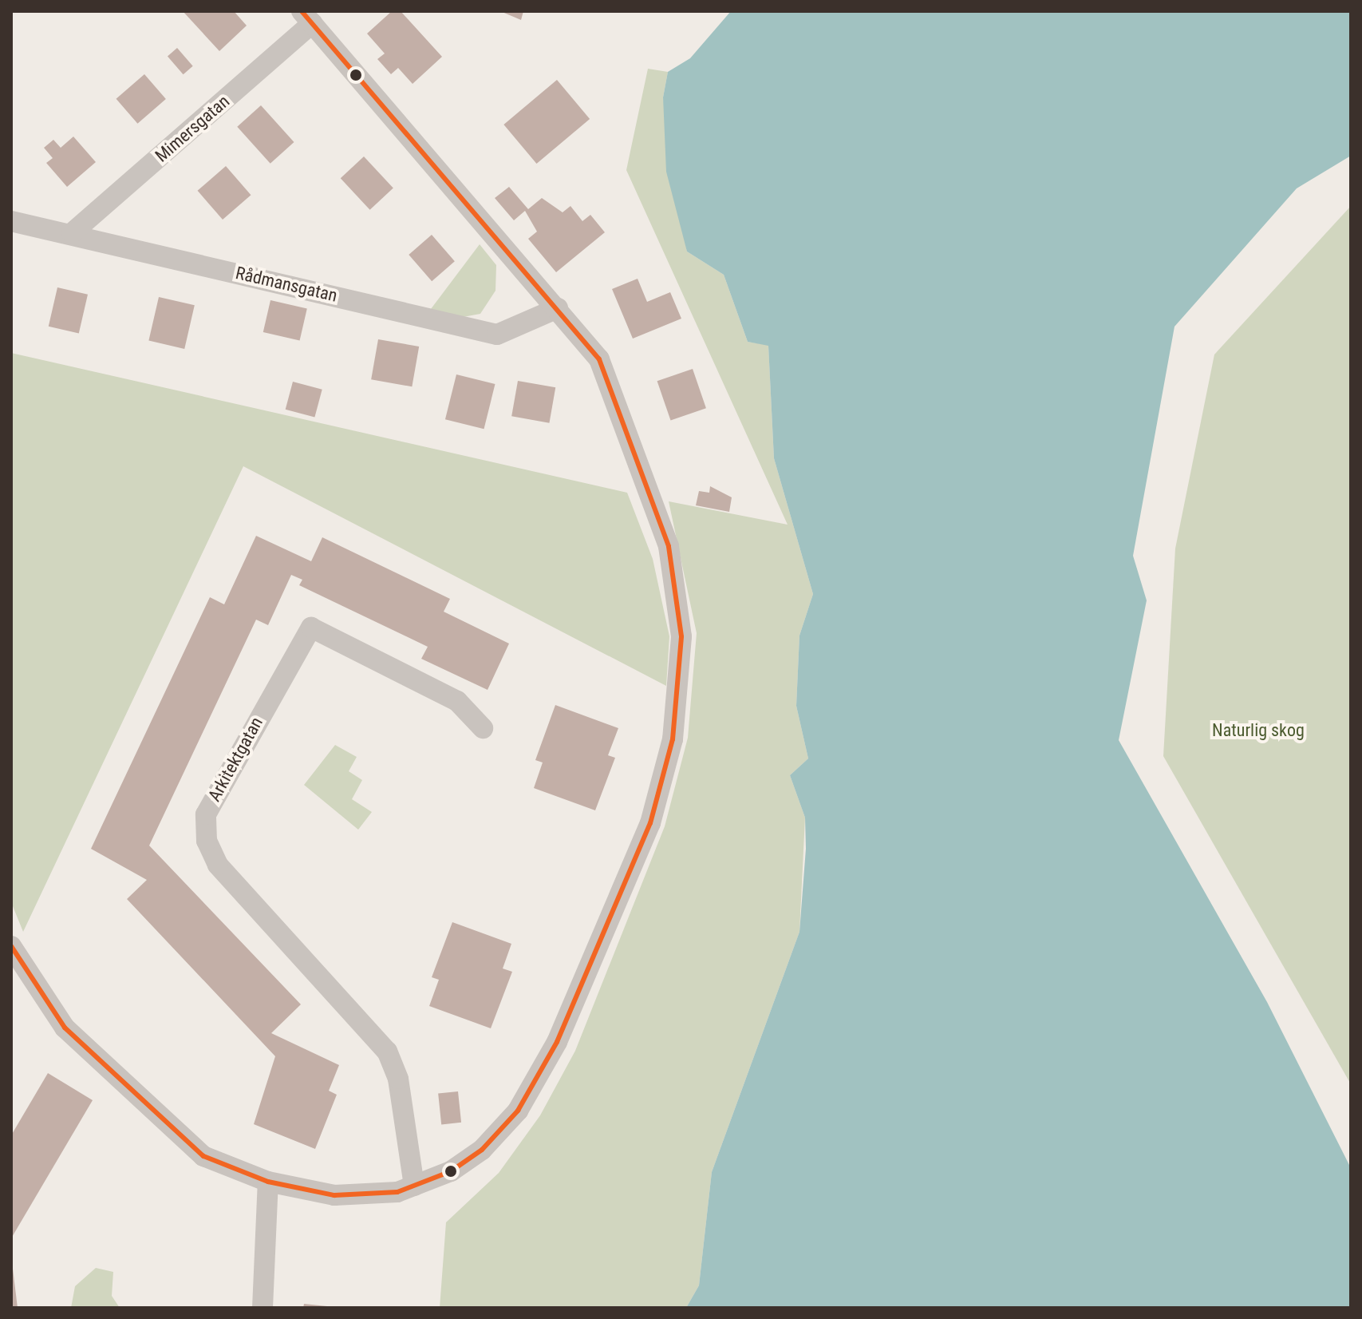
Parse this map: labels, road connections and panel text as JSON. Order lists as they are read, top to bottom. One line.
{"streets":{"street":["Mimersgatan","Rådmansgatan","Arkitektgatan"]},"crossings":[["Mimersgatan","Rådmansgatan"]],"parks":["Naturlig skog"]}
